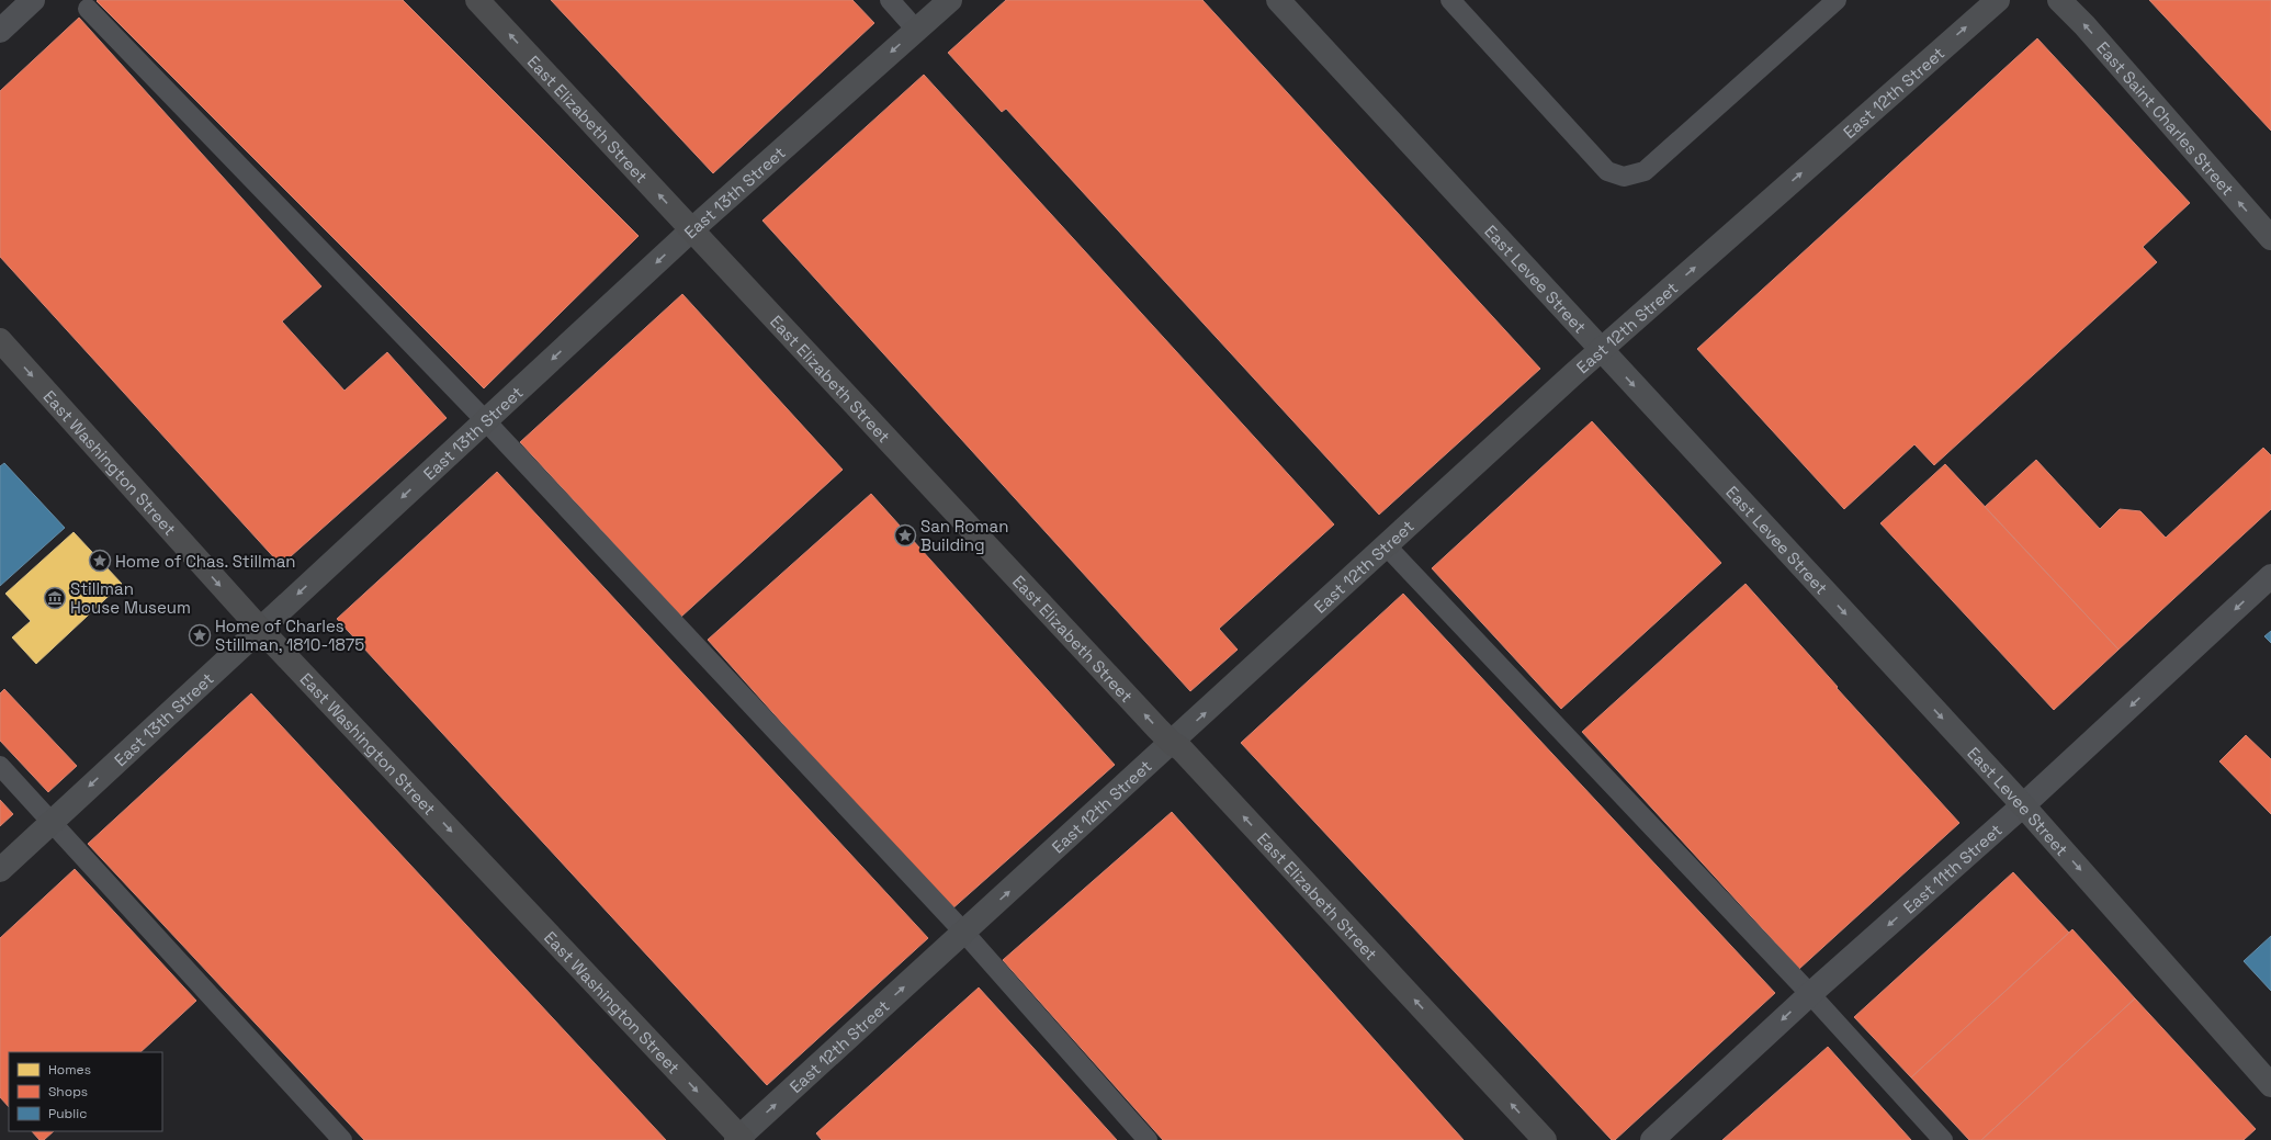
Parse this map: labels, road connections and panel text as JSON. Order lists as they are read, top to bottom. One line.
{"streets":{"main road":["East 12th Street","East Saint Charles Street","East Elizabeth Street","East 13th Street","East Levee Street","East Washington Street"],"street":["East 11th Street"]},"crossings":[["East 12th Street","East Elizabeth Street"],["East 12th Street","East Levee Street"],["East 12th Street","East Washington Street"],["East Elizabeth Street","East 13th Street"],["East 13th Street","East Washington Street"],["East Levee Street","East 11th Street"]],"one_way":["East 12th Street","East Saint Charles Street","East Elizabeth Street","East 13th Street","East Levee Street","East Washington Street","East 11th Street"],"places":{"place":["San Roman Building","Home of Chas. Stillman","Home of Charles Stillman, 1810-1875"],"museum":["Stillman House Museum"]},"legend":["Homes","Shops","Public"]}
